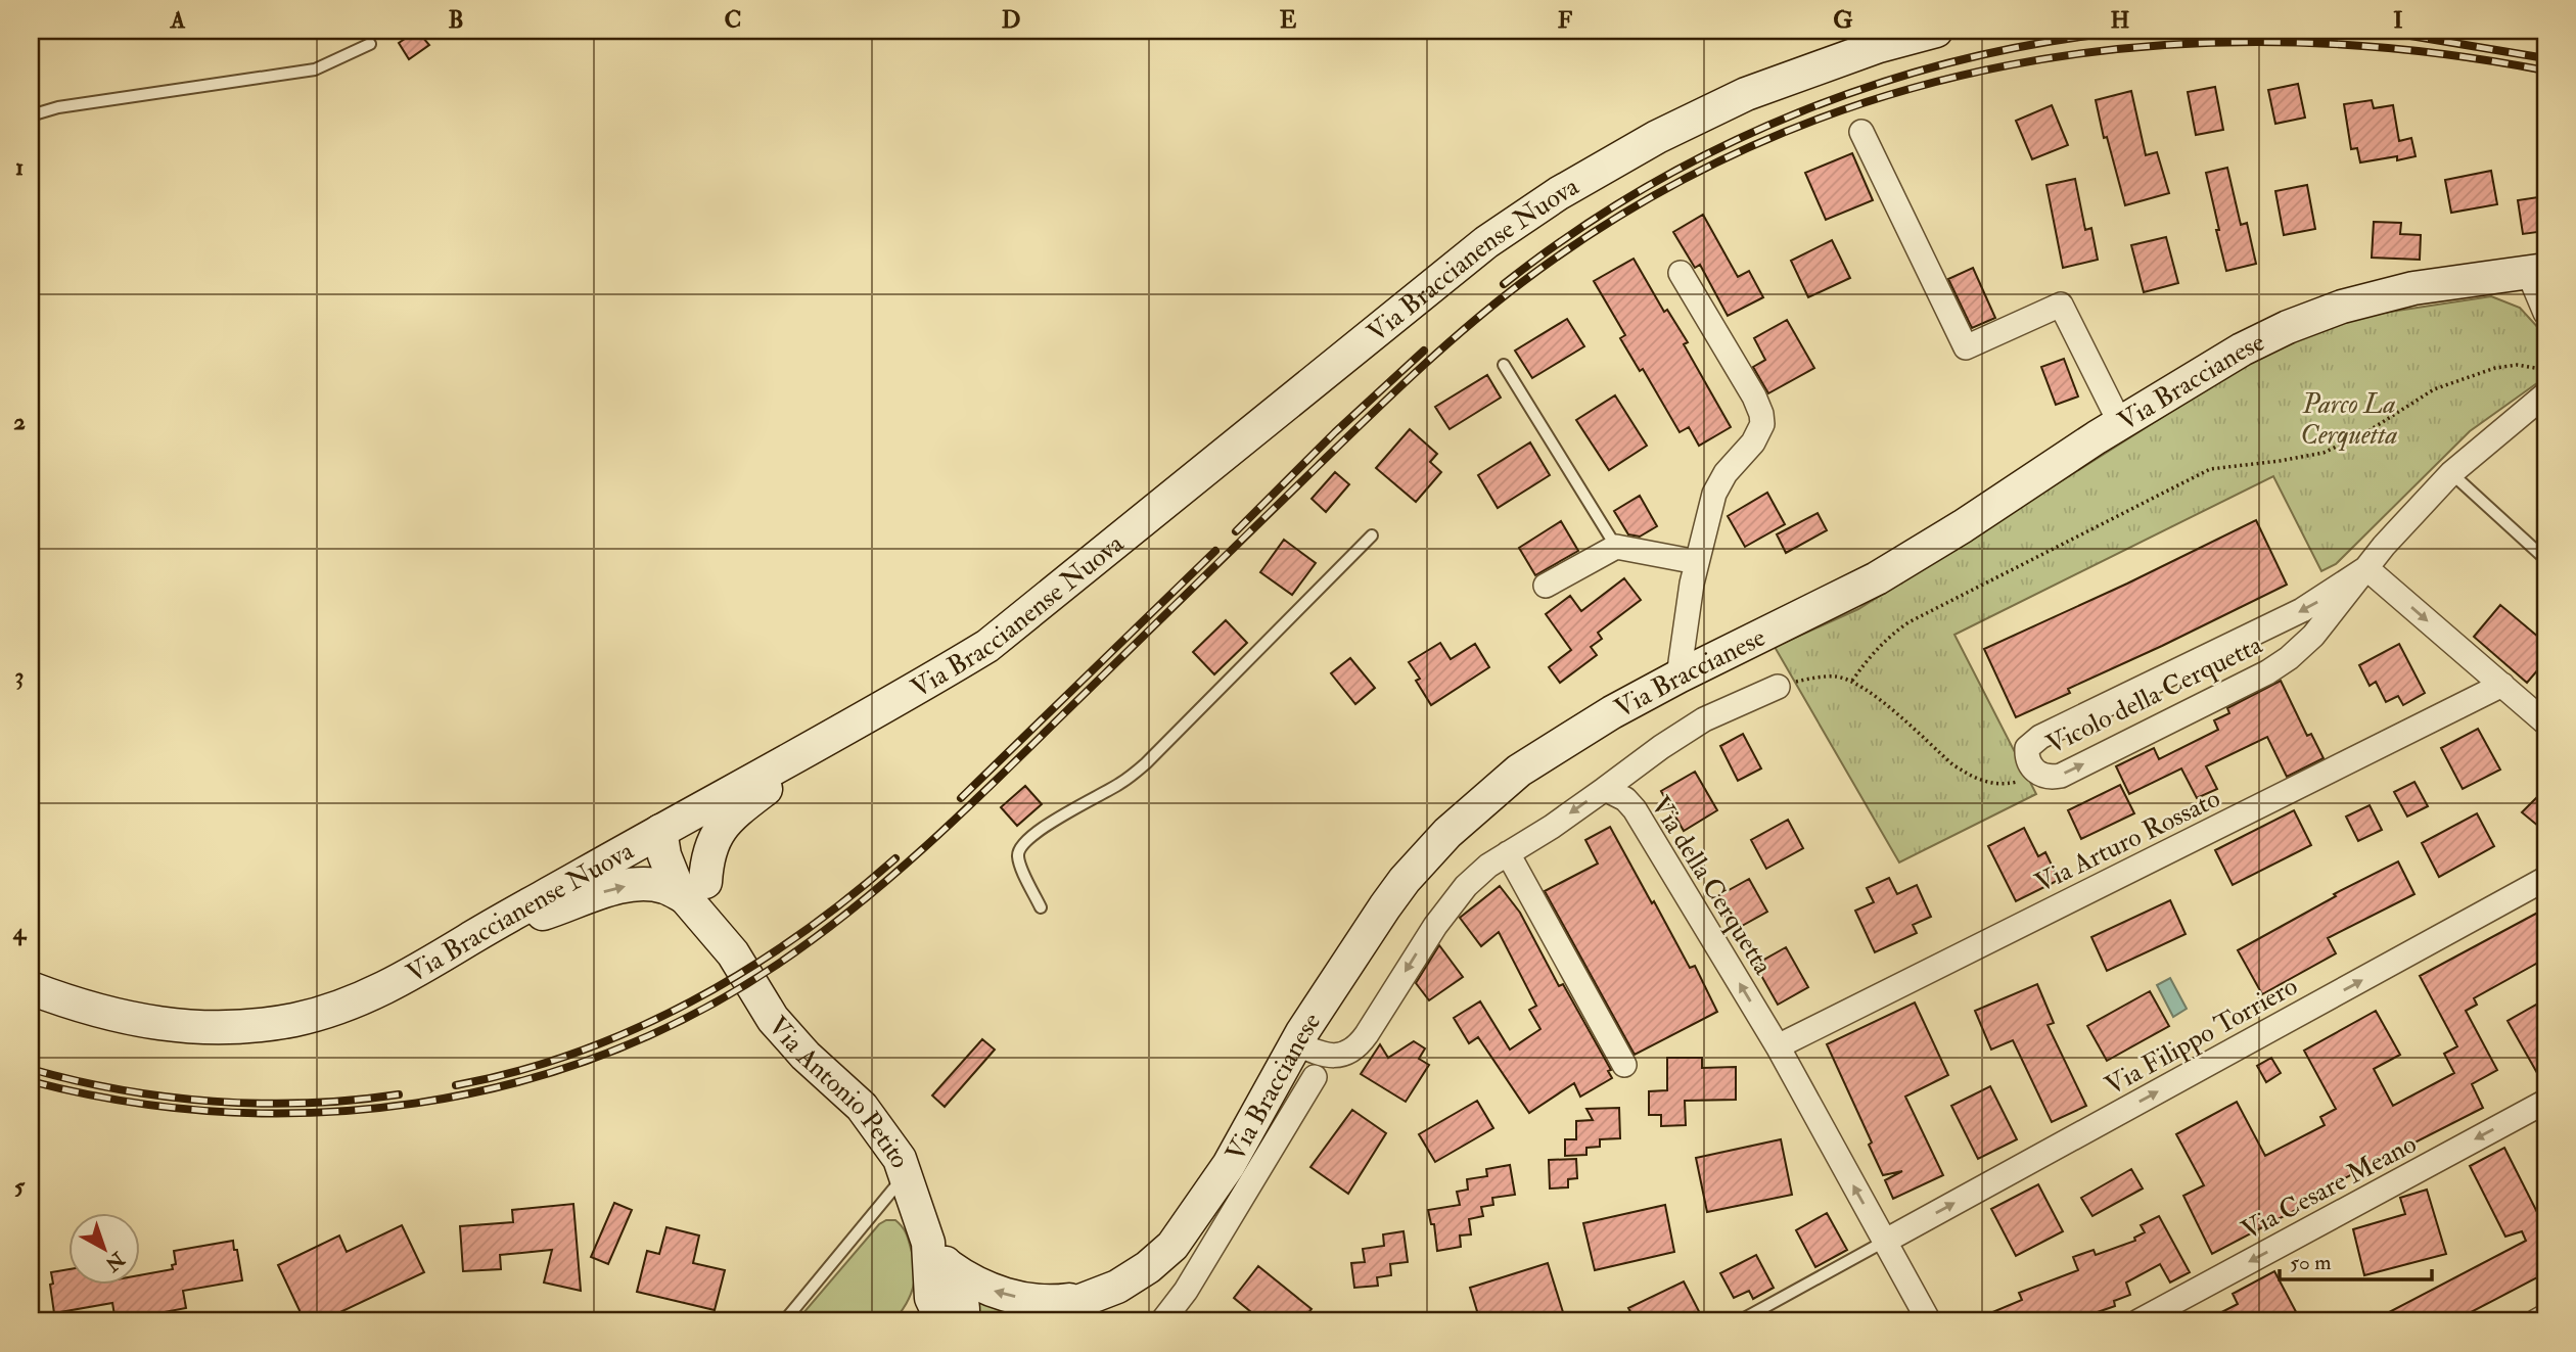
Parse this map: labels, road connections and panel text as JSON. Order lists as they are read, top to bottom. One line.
{"streets":{"street":["Via Braccianense Nuova","Via Braccianese","Vicolo della Cerquetta","Via Arturo Rossato","Via della Cerquetta","Via Filippo Torriero","Via Antonio Petito","Via Cesare Meano"]},"crossings":[["Via Braccianense Nuova","Via Antonio Petito"],["Via Arturo Rossato","Via della Cerquetta"],["Via della Cerquetta","Via Filippo Torriero"]],"one_way":["Via Filippo Torriero","Via Cesare Meano"],"parks":["Parco La Cerquetta"],"scale_bar":"50 m","north":"bottom right","grid":{"columns":["A","B","C","D","E","F","G","H","I"],"rows":["1","2","3","4","5"]}}
